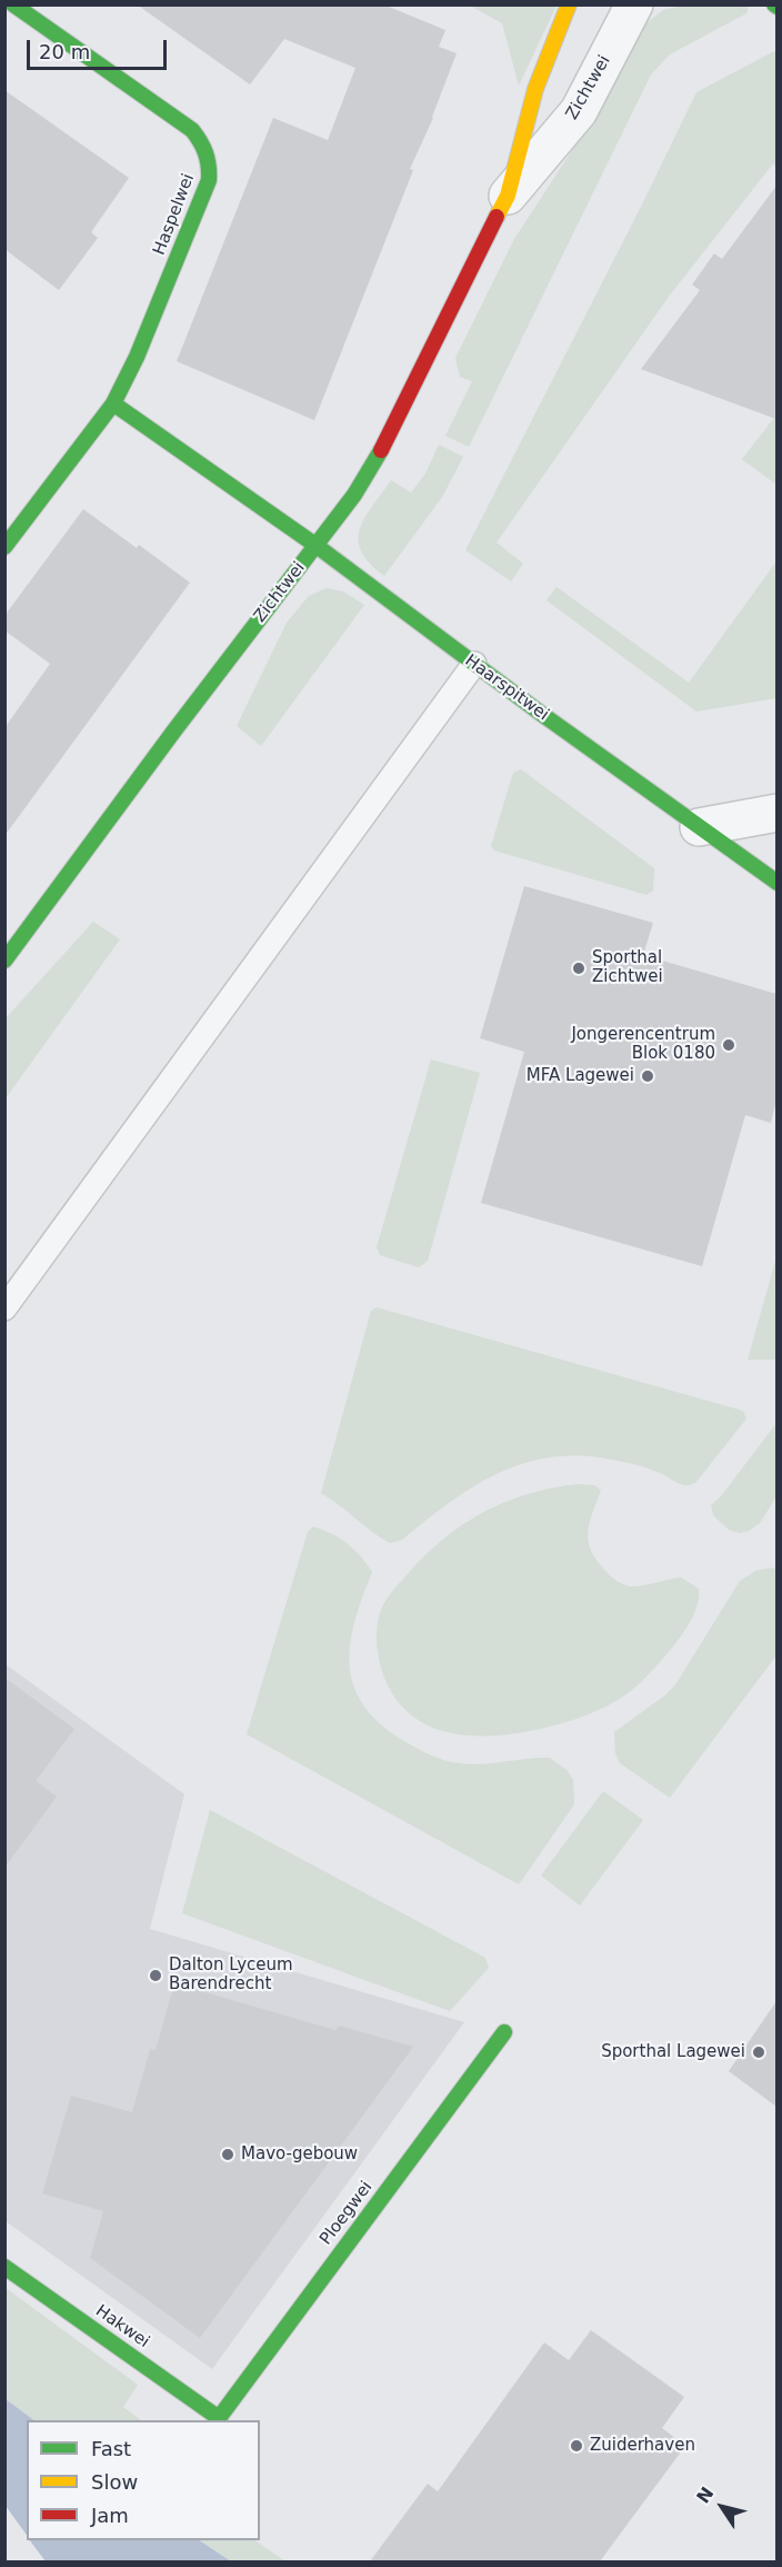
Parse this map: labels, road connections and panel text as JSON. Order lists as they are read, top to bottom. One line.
{"streets":{"street":["Zichtwei","Haspelwei","Haarspitwei","Ploegwei","Hakwei"]},"crossings":[["Zichtwei","Haarspitwei"],["Ploegwei","Hakwei"]],"places":["Sporthal Zichtwei","Jongerencentrum Blok 0180","MFA Lagewei","Dalton Lyceum Barendrecht","Sporthal Lagewei","Mavo-gebouw","Zuiderhaven"],"legend":["Fast","Slow","Jam"],"scale_bar":"20 m","north":"top left"}
